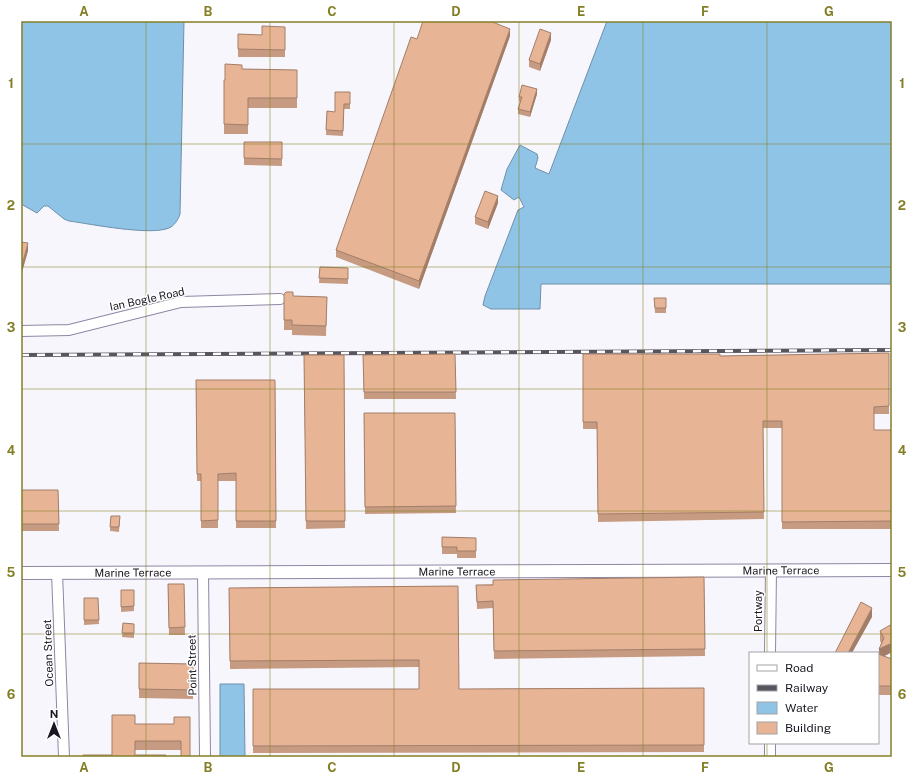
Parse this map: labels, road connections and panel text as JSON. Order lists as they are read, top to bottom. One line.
{"streets":{"main road":["Marine Terrace"],"street":["Ian Bogle Road","Portway","Ocean Street","Point Street"]},"crossings":[["Marine Terrace","Portway"],["Marine Terrace","Ocean Street"],["Marine Terrace","Point Street"]],"legend":["Road","Railway","Water","Building"],"north":"top","grid":{"columns":["A","B","C","D","E","F","G"],"rows":["1","2","3","4","5","6"]}}
